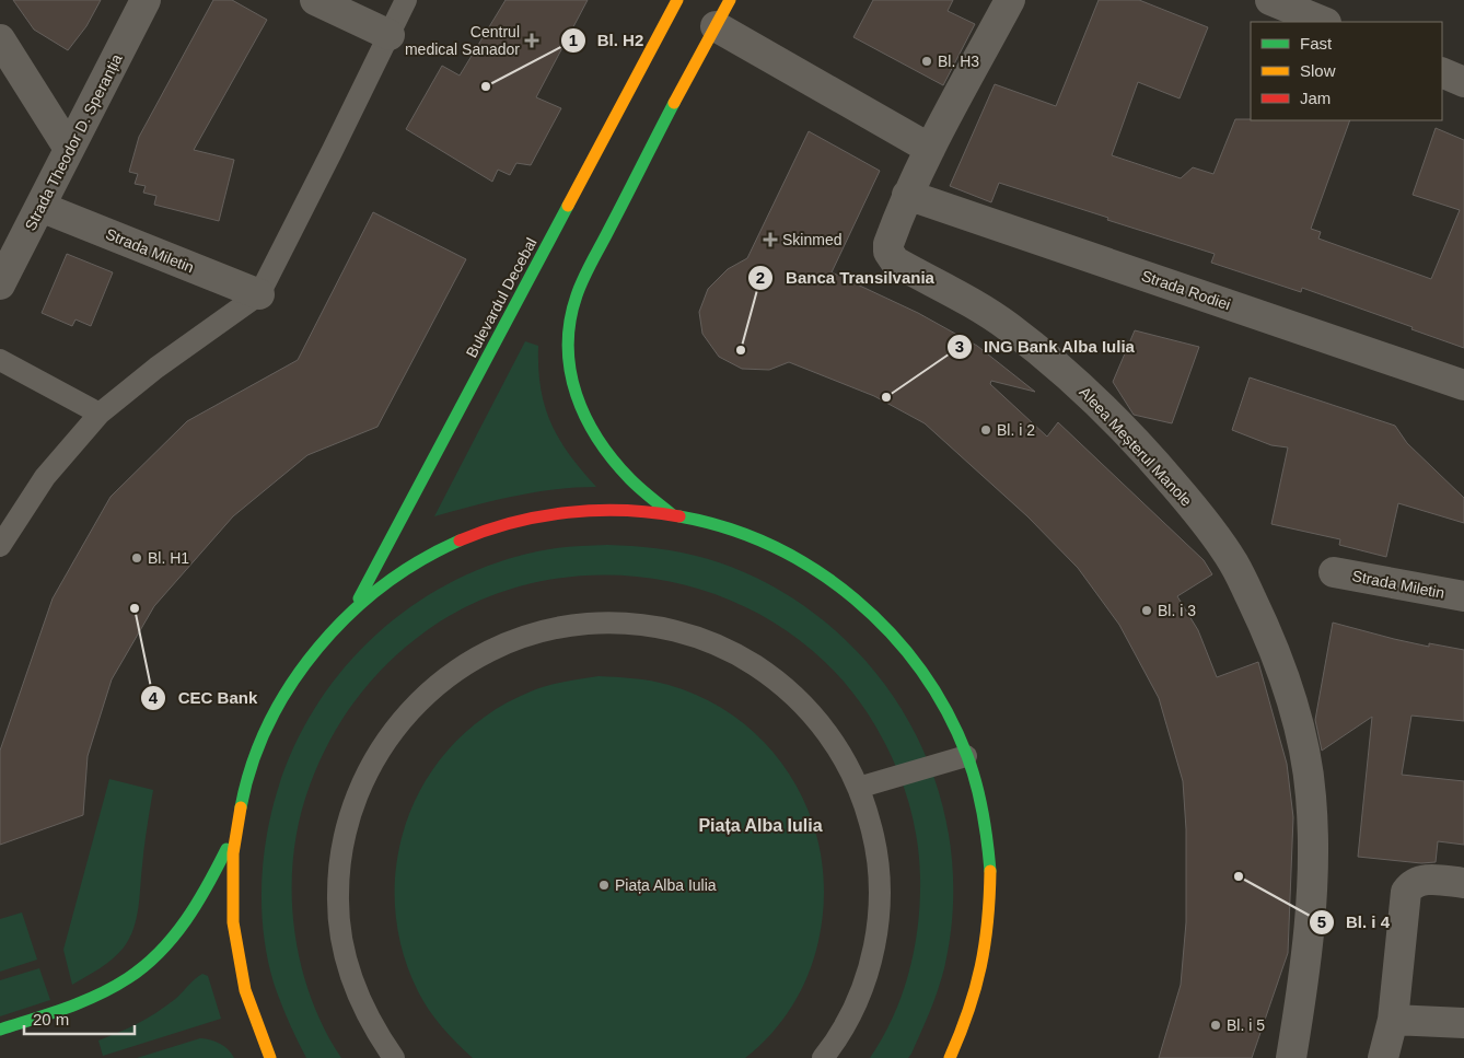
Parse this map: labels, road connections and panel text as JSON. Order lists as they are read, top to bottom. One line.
{"streets":{"main road":["Bulevardul Decebal"],"street":["Strada Theodor D. Speranția","Strada Miletin","Strada Rodiei","Aleea Meșterul Manole"]},"crossings":[["Strada Theodor D. Speranția","Strada Miletin"],["Strada Rodiei","Aleea Meșterul Manole"]],"districts":["Piața Alba Iulia"],"places":{"health":["Centrul medical Sanador","Skinmed"],"other":["Bl. H3","Bl. H2","Banca Transilvania","ING Bank Alba Iulia","Bl. i 2","Bl. H1","CEC Bank","Bl. i 3","Bl. i 4","Piața Alba Iulia","Bl. i 5"]},"legend":["Fast","Slow","Jam"],"scale_bar":"20 m"}
